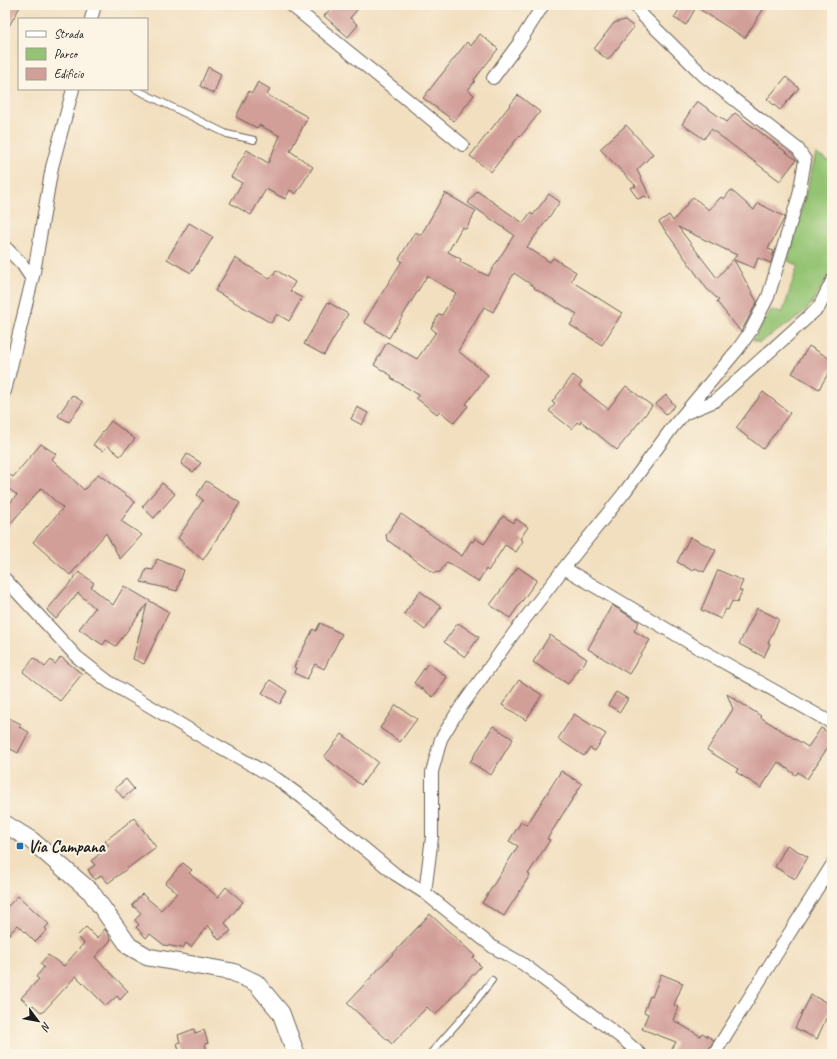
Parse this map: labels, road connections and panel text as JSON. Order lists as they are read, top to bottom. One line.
{"places":{"transit":["Via Campana"]},"legend":["Strada","Parco","Edificio"],"north":"bottom right"}
